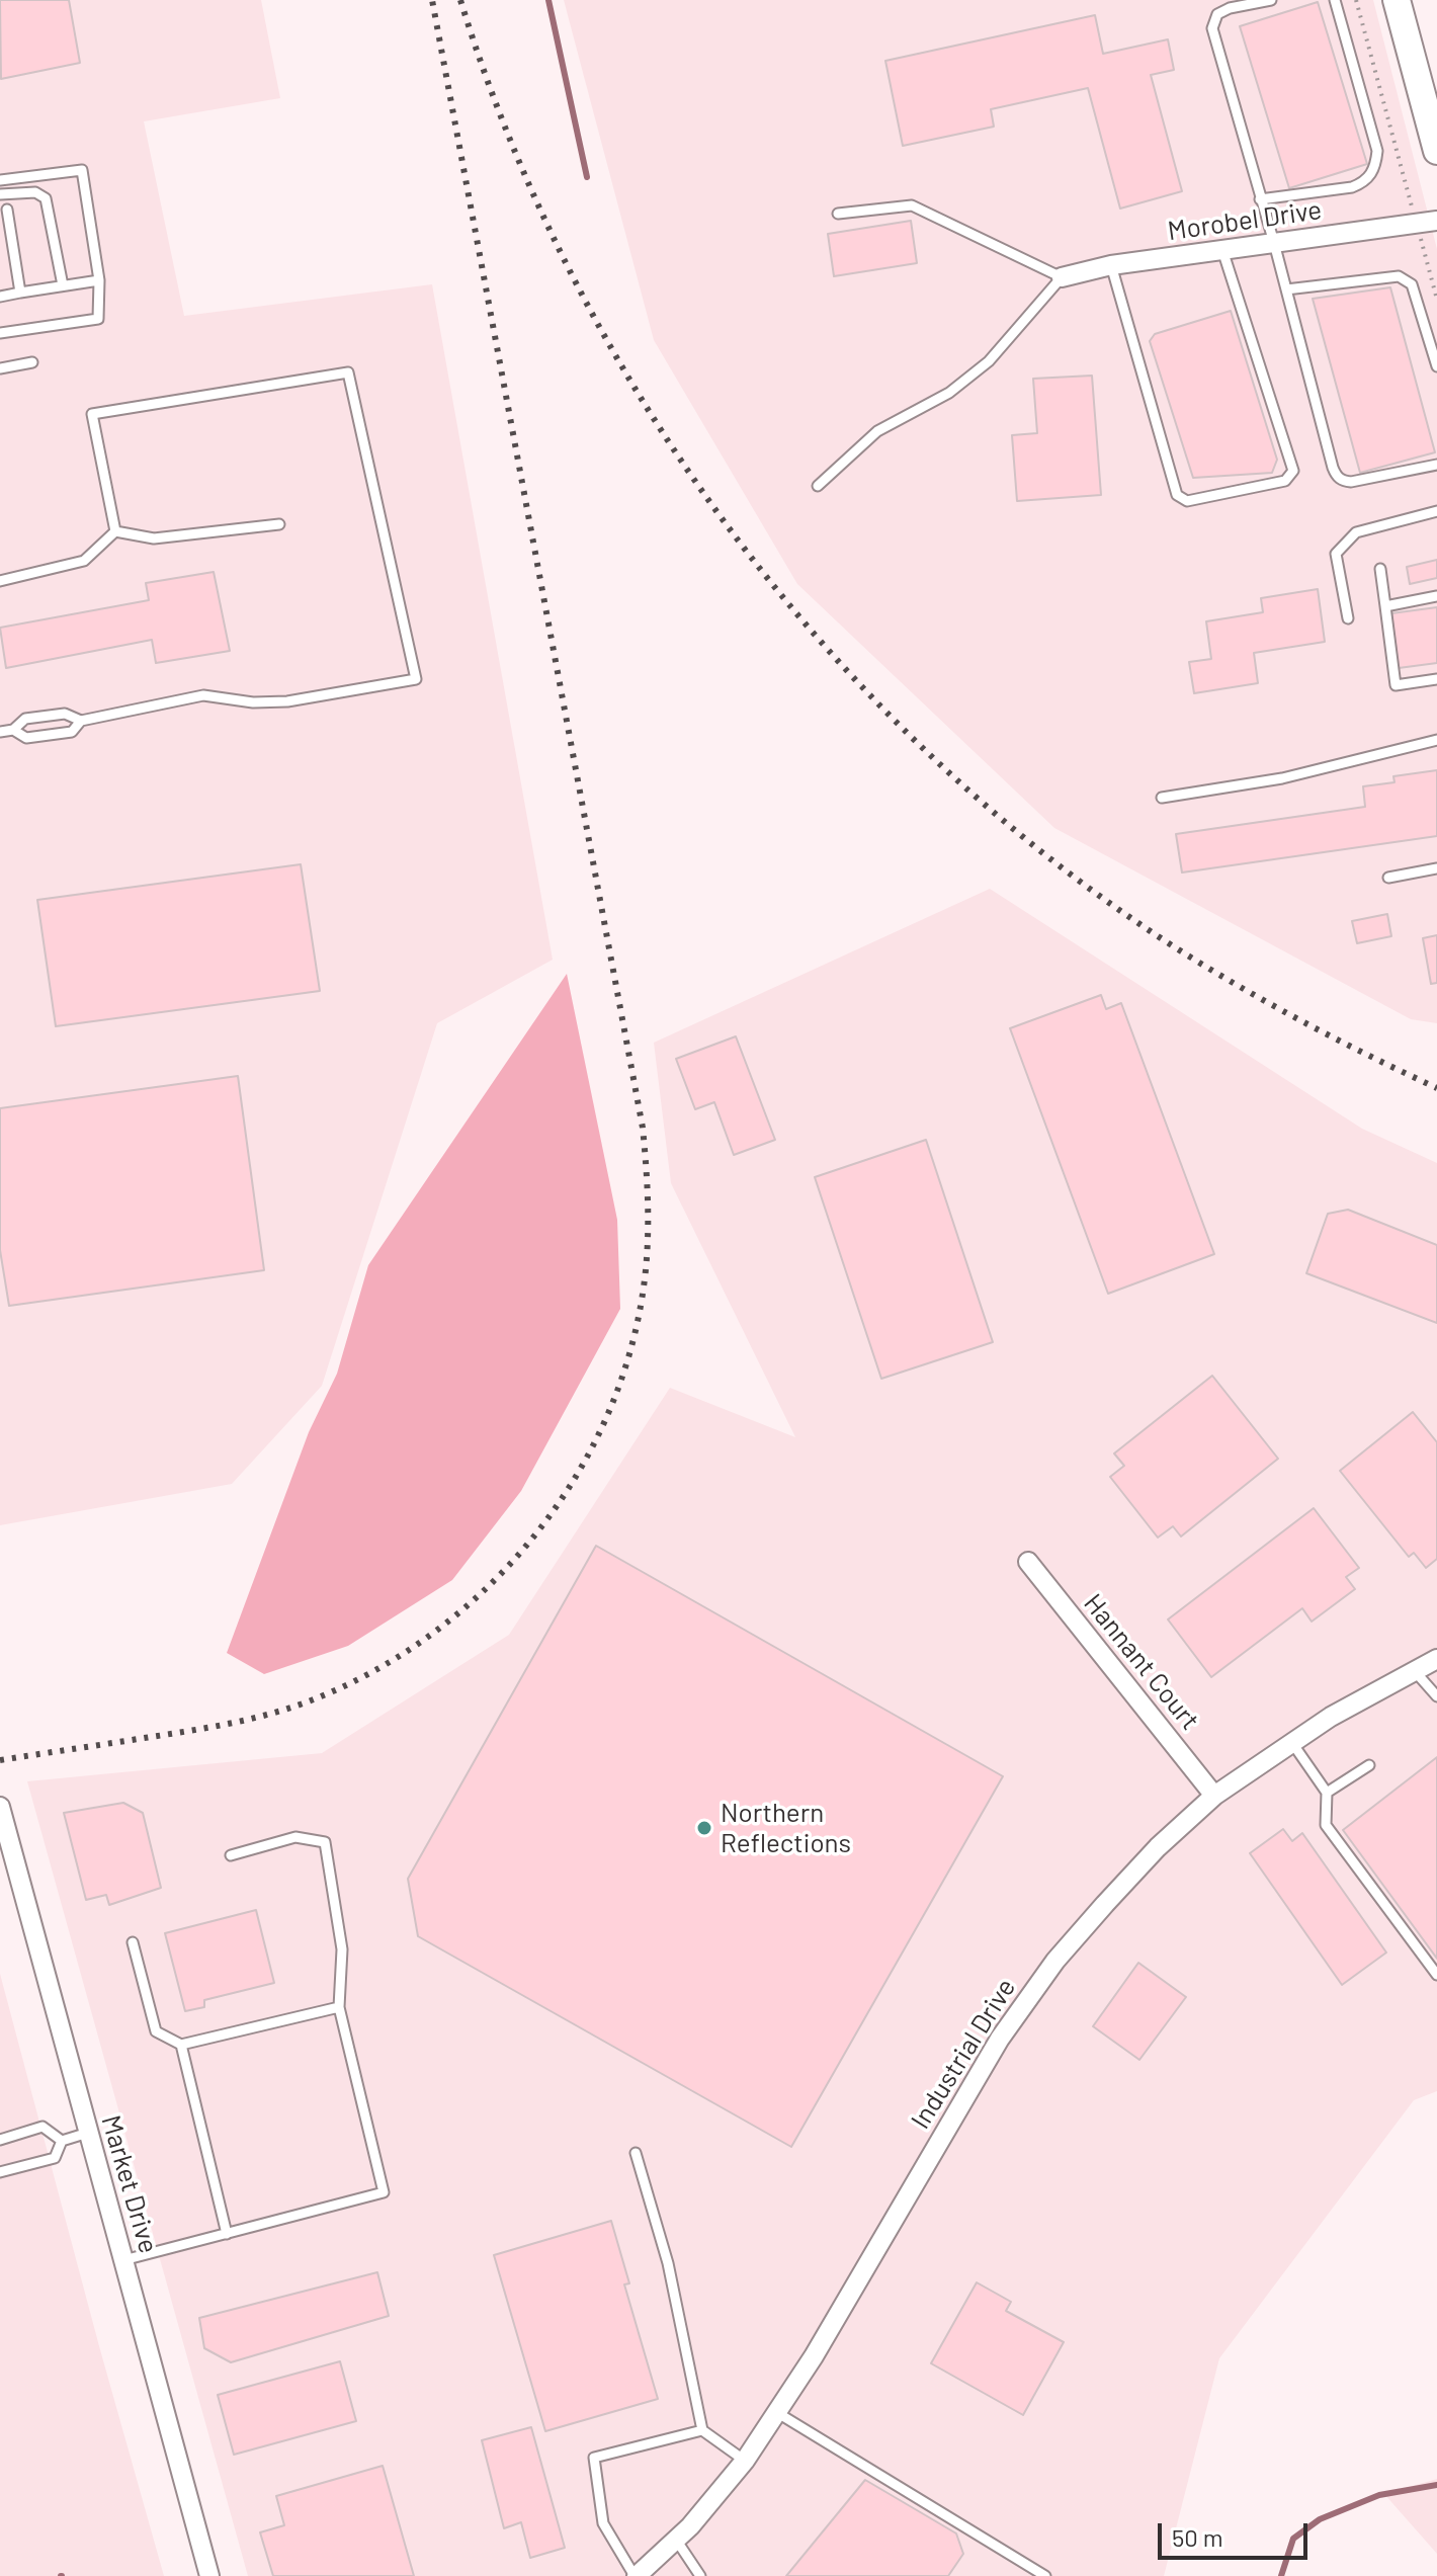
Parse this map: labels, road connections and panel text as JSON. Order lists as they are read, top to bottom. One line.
{"streets":{"street":["Morobel Drive","Hannant Court","Industrial Drive","Market Drive"]},"crossings":[["Hannant Court","Industrial Drive"]],"places":["Northern Reflections"],"scale_bar":"50 m"}
